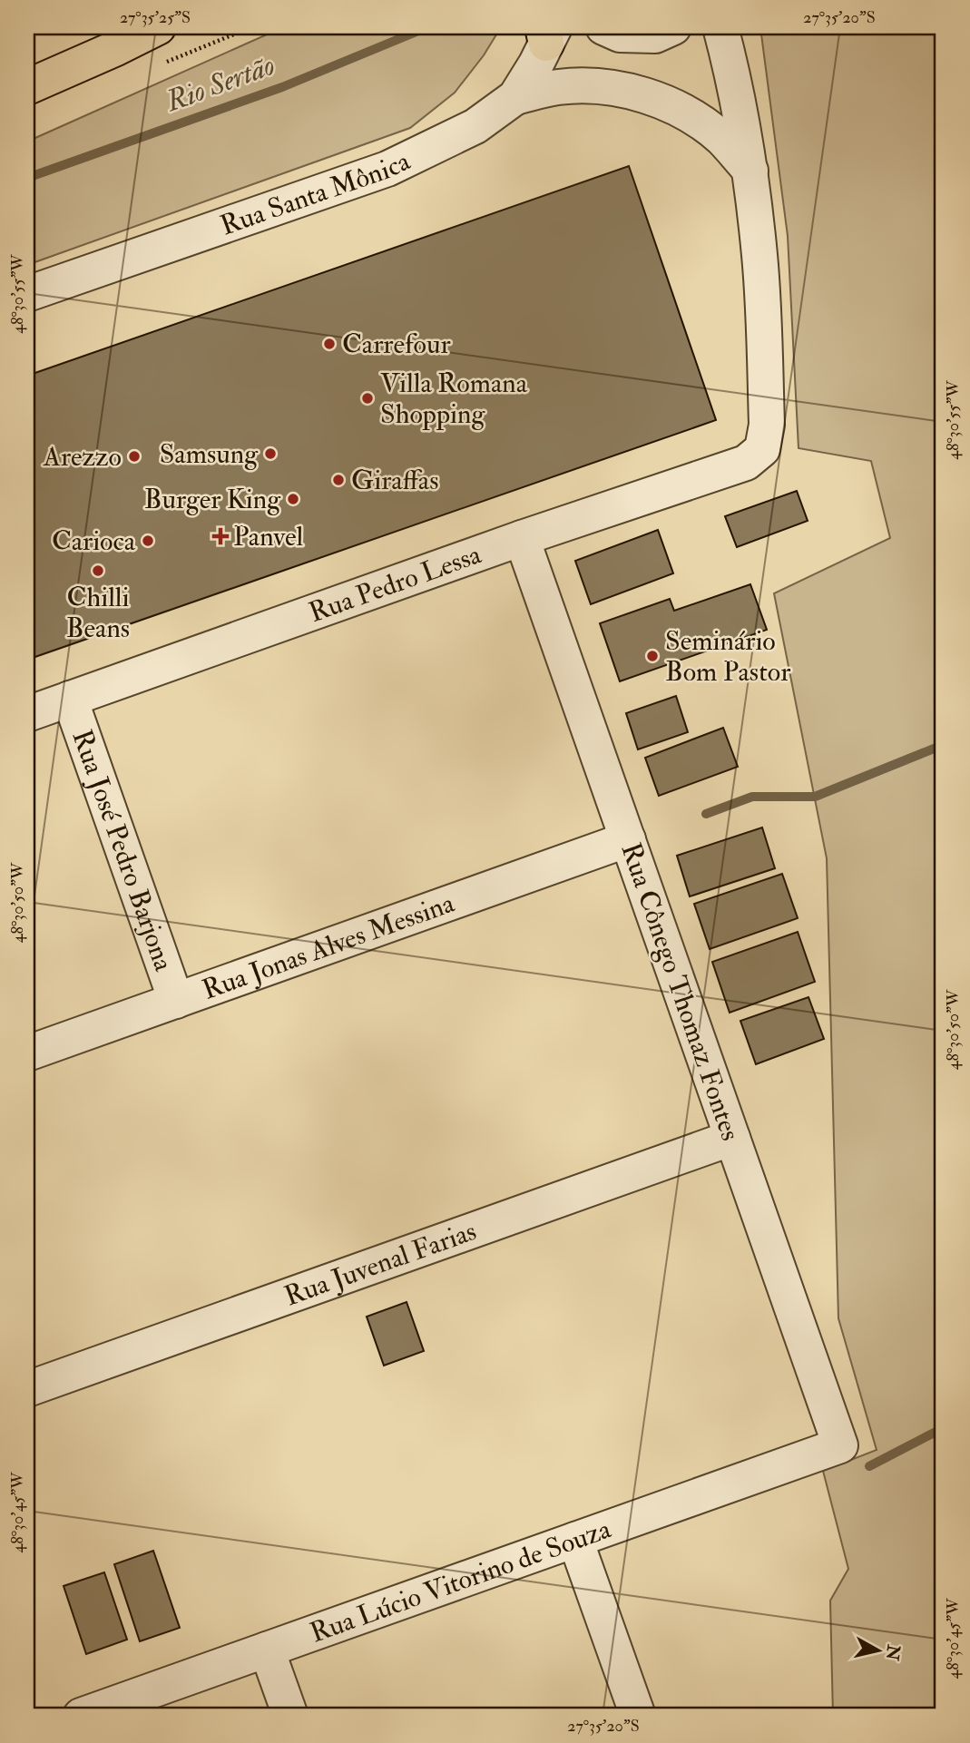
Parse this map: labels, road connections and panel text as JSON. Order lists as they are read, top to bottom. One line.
{"streets":{"street":["Rua Santa Mônica","Rua Pedro Lessa","Rua José Pedro Barjona","Rua Jonas Alves Messina","Rua Cônego Thomaz Fontes","Rua Juvenal Farias","Rua Lúcio Vitorino de Souza"]},"crossings":[["Rua Pedro Lessa","Rua José Pedro Barjona"],["Rua Pedro Lessa","Rua Cônego Thomaz Fontes"],["Rua José Pedro Barjona","Rua Jonas Alves Messina"],["Rua Jonas Alves Messina","Rua Cônego Thomaz Fontes"],["Rua Cônego Thomaz Fontes","Rua Juvenal Farias"],["Rua Cônego Thomaz Fontes","Rua Lúcio Vitorino de Souza"]],"water":["Rio Sertão"],"places":{"other":["Carrefour","Villa Romana Shopping","Samsung","Arezzo","Giraffas","Burger King","Carioca","Chilli Beans","Seminário Bom Pastor"],"health":["Panvel"]},"north":"right","coordinates":["27°35'25\"S","27°35'20\"S","48°30'55\"W","48°30'50\"W","48°30'45\"W"]}
